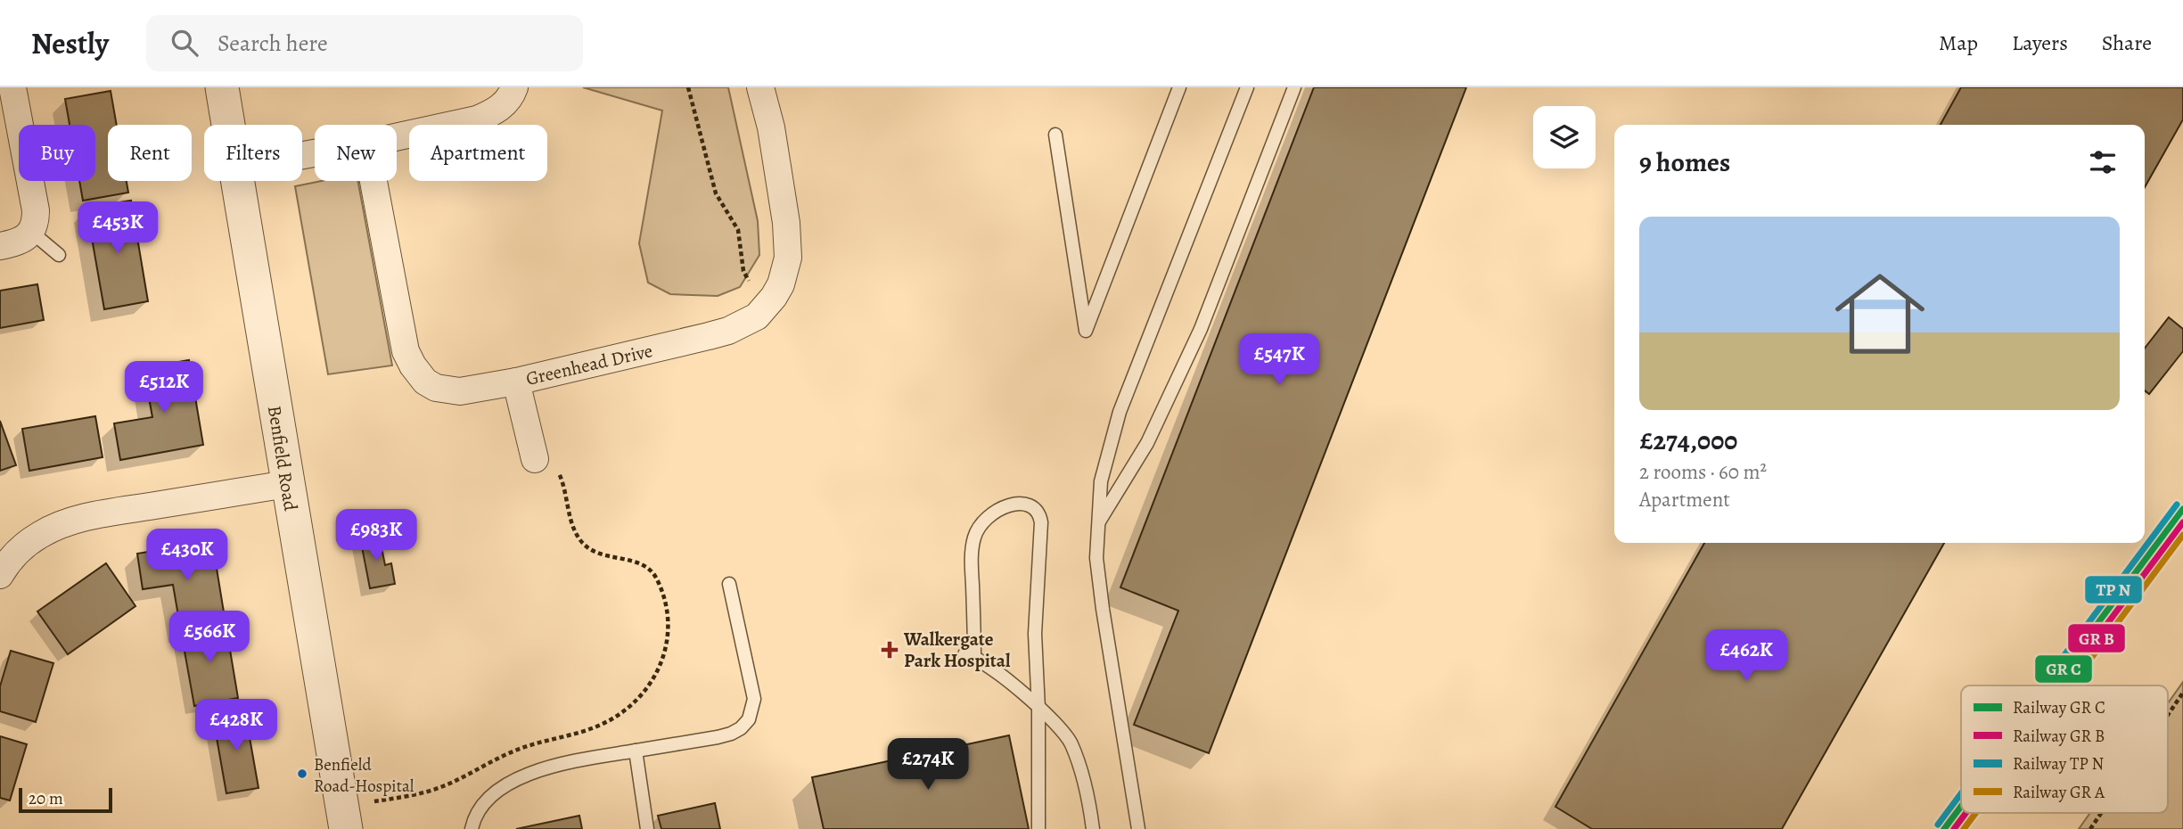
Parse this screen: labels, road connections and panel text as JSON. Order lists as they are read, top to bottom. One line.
{"streets":{"street":["Greenhead Drive","Benfield Road"]},"places":{"health":["Walkergate Park Hospital"],"other":["Benfield Road-Hospital"]},"legend":["Railway GR C","Railway GR B","Railway TP N","Railway GR A"],"scale_bar":"20 m","page":{"header":"Nestly","search":"Search here","nav":["Map","Layers","Share"],"chip":["Buy","Rent","Filters","New","Apartment"],"heading":"9 homes","list":[{"name":"£274,000","note":"2 rooms · 60 m² · Apartment"}],"price":["£453K","£547K","£512K","£983K","£430K","£566K","£462K","£428K","£274K"],"scale":"20 m"}}
